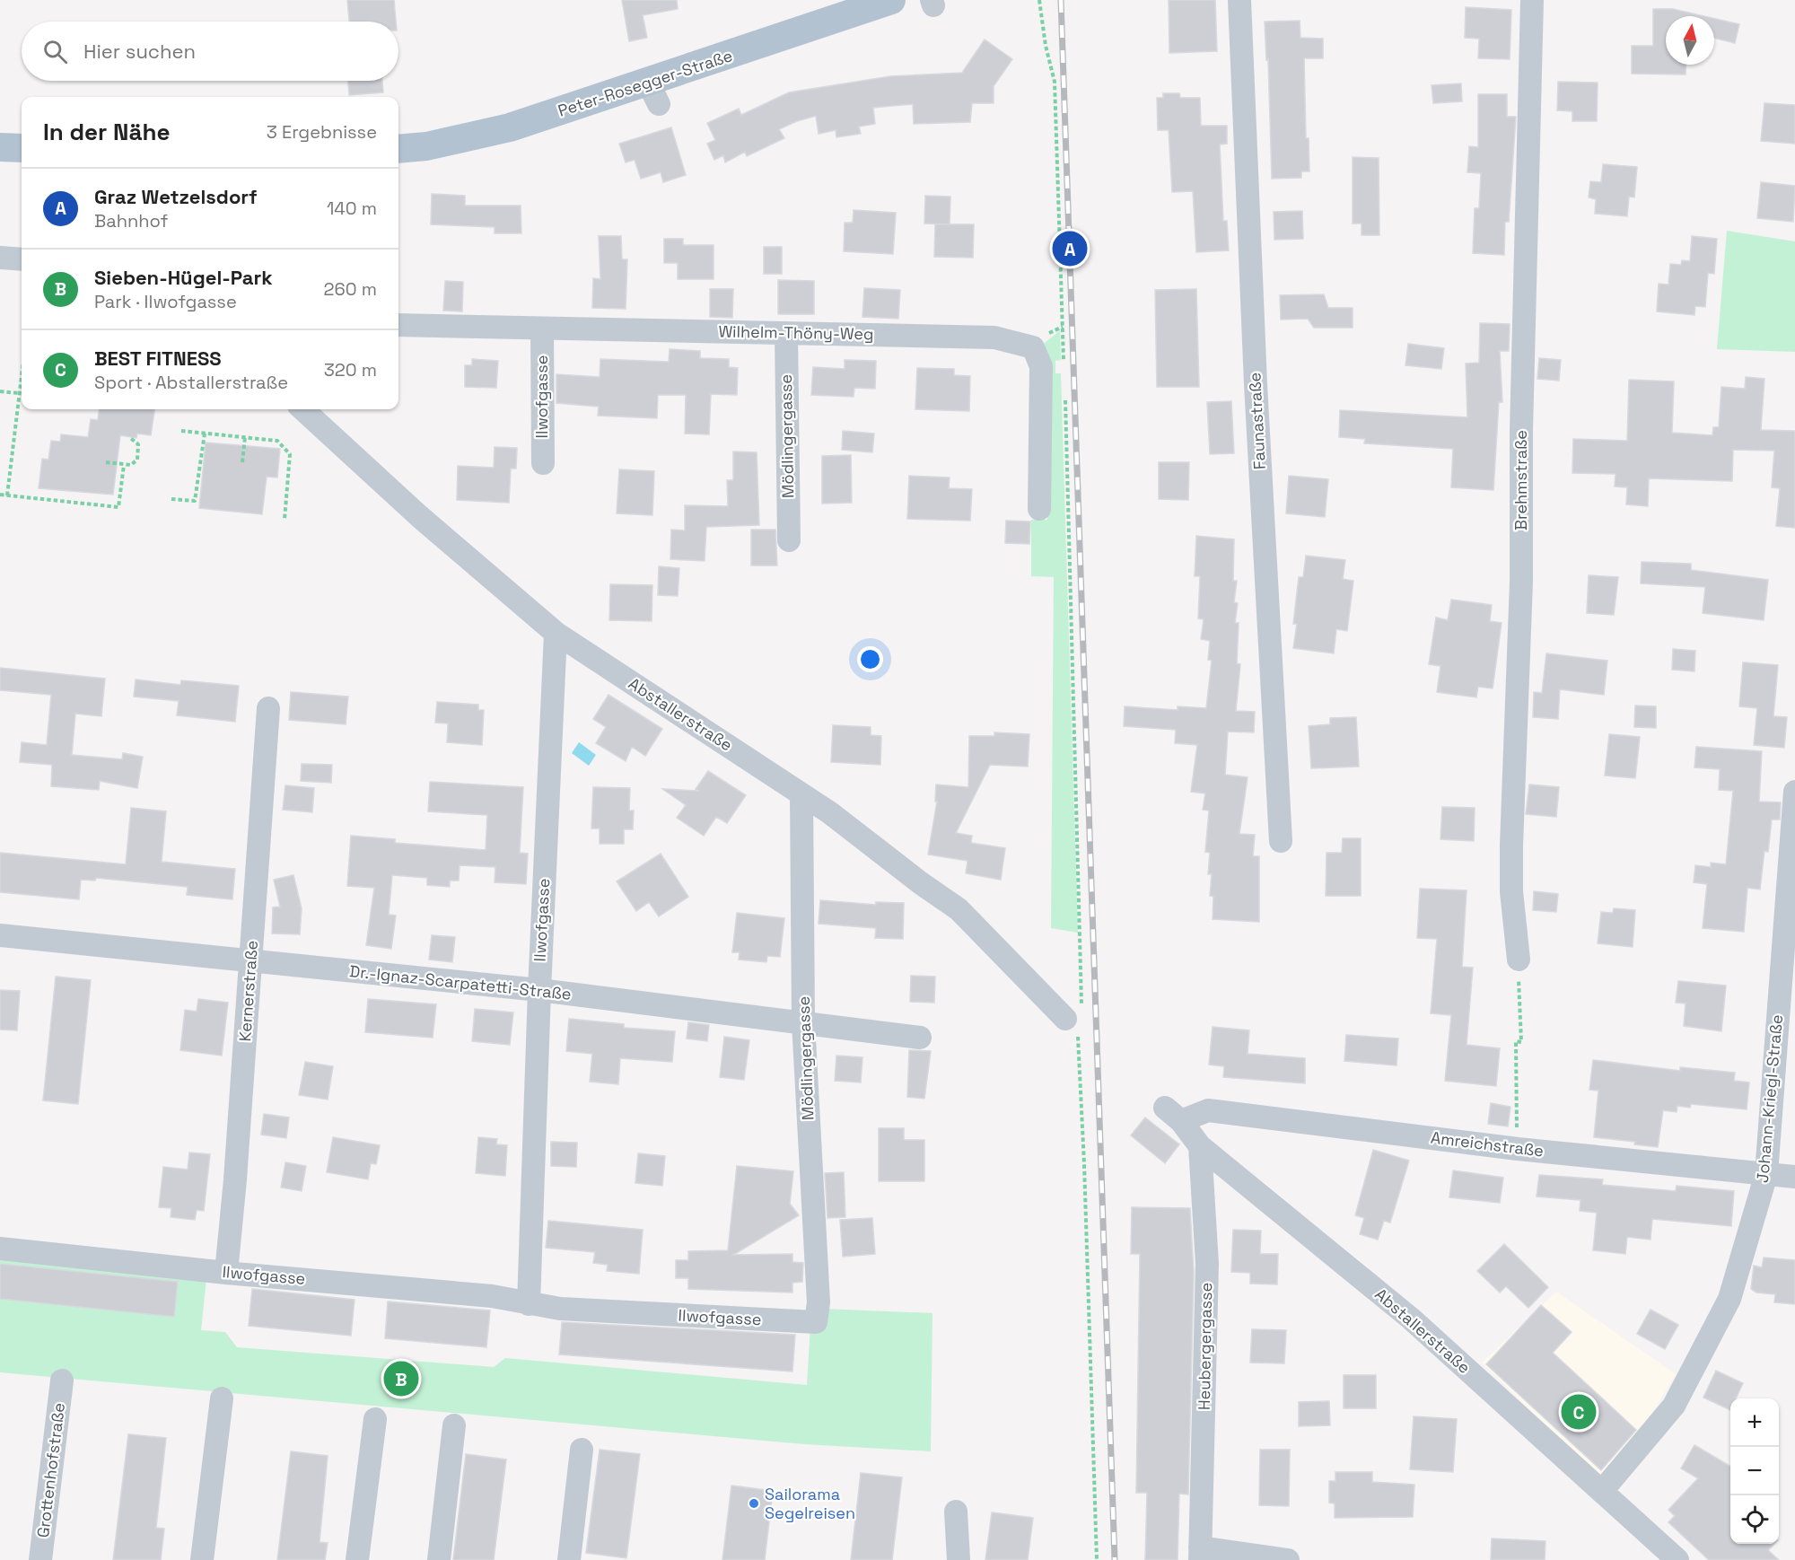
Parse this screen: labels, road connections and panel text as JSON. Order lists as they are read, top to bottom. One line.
{"streets":{"main road":["Peter-Rosegger-Straße"],"street":["Wilhelm-Thöny-Weg","Ilwofgasse","Faunastraße","Mödlingergasse","Brehmstraße","Abstallerstraße","Dr.-Ignaz-Scarpatetti-Straße","Kernerstraße","Johann-Kriegl-Straße","Amreichstraße","Heubergergasse","Grottenhofstraße"]},"crossings":[["Wilhelm-Thöny-Weg","Ilwofgasse"],["Wilhelm-Thöny-Weg","Mödlingergasse"],["Ilwofgasse","Mödlingergasse"],["Ilwofgasse","Abstallerstraße"],["Ilwofgasse","Dr.-Ignaz-Scarpatetti-Straße"],["Ilwofgasse","Kernerstraße"],["Mödlingergasse","Abstallerstraße"],["Mödlingergasse","Dr.-Ignaz-Scarpatetti-Straße"],["Abstallerstraße","Johann-Kriegl-Straße"],["Abstallerstraße","Amreichstraße"],["Abstallerstraße","Heubergergasse"],["Dr.-Ignaz-Scarpatetti-Straße","Kernerstraße"],["Johann-Kriegl-Straße","Amreichstraße"]],"places":["Sailorama Segelreisen"],"north":"top","page":{"search":"Hier suchen","heading":["In der Nähe","3 Ergebnisse"],"list":[{"mark":"A","name":"Graz Wetzelsdorf","note":"Bahnhof","value":"140 m"},{"mark":"B","name":"Sieben-Hügel-Park","note":"Park · Ilwofgasse","value":"260 m"},{"mark":"C","name":"BEST FITNESS","note":"Sport · Abstallerstraße","value":"320 m"}],"pins":["A","B","C"],"map_buttons":["+","−"]}}
